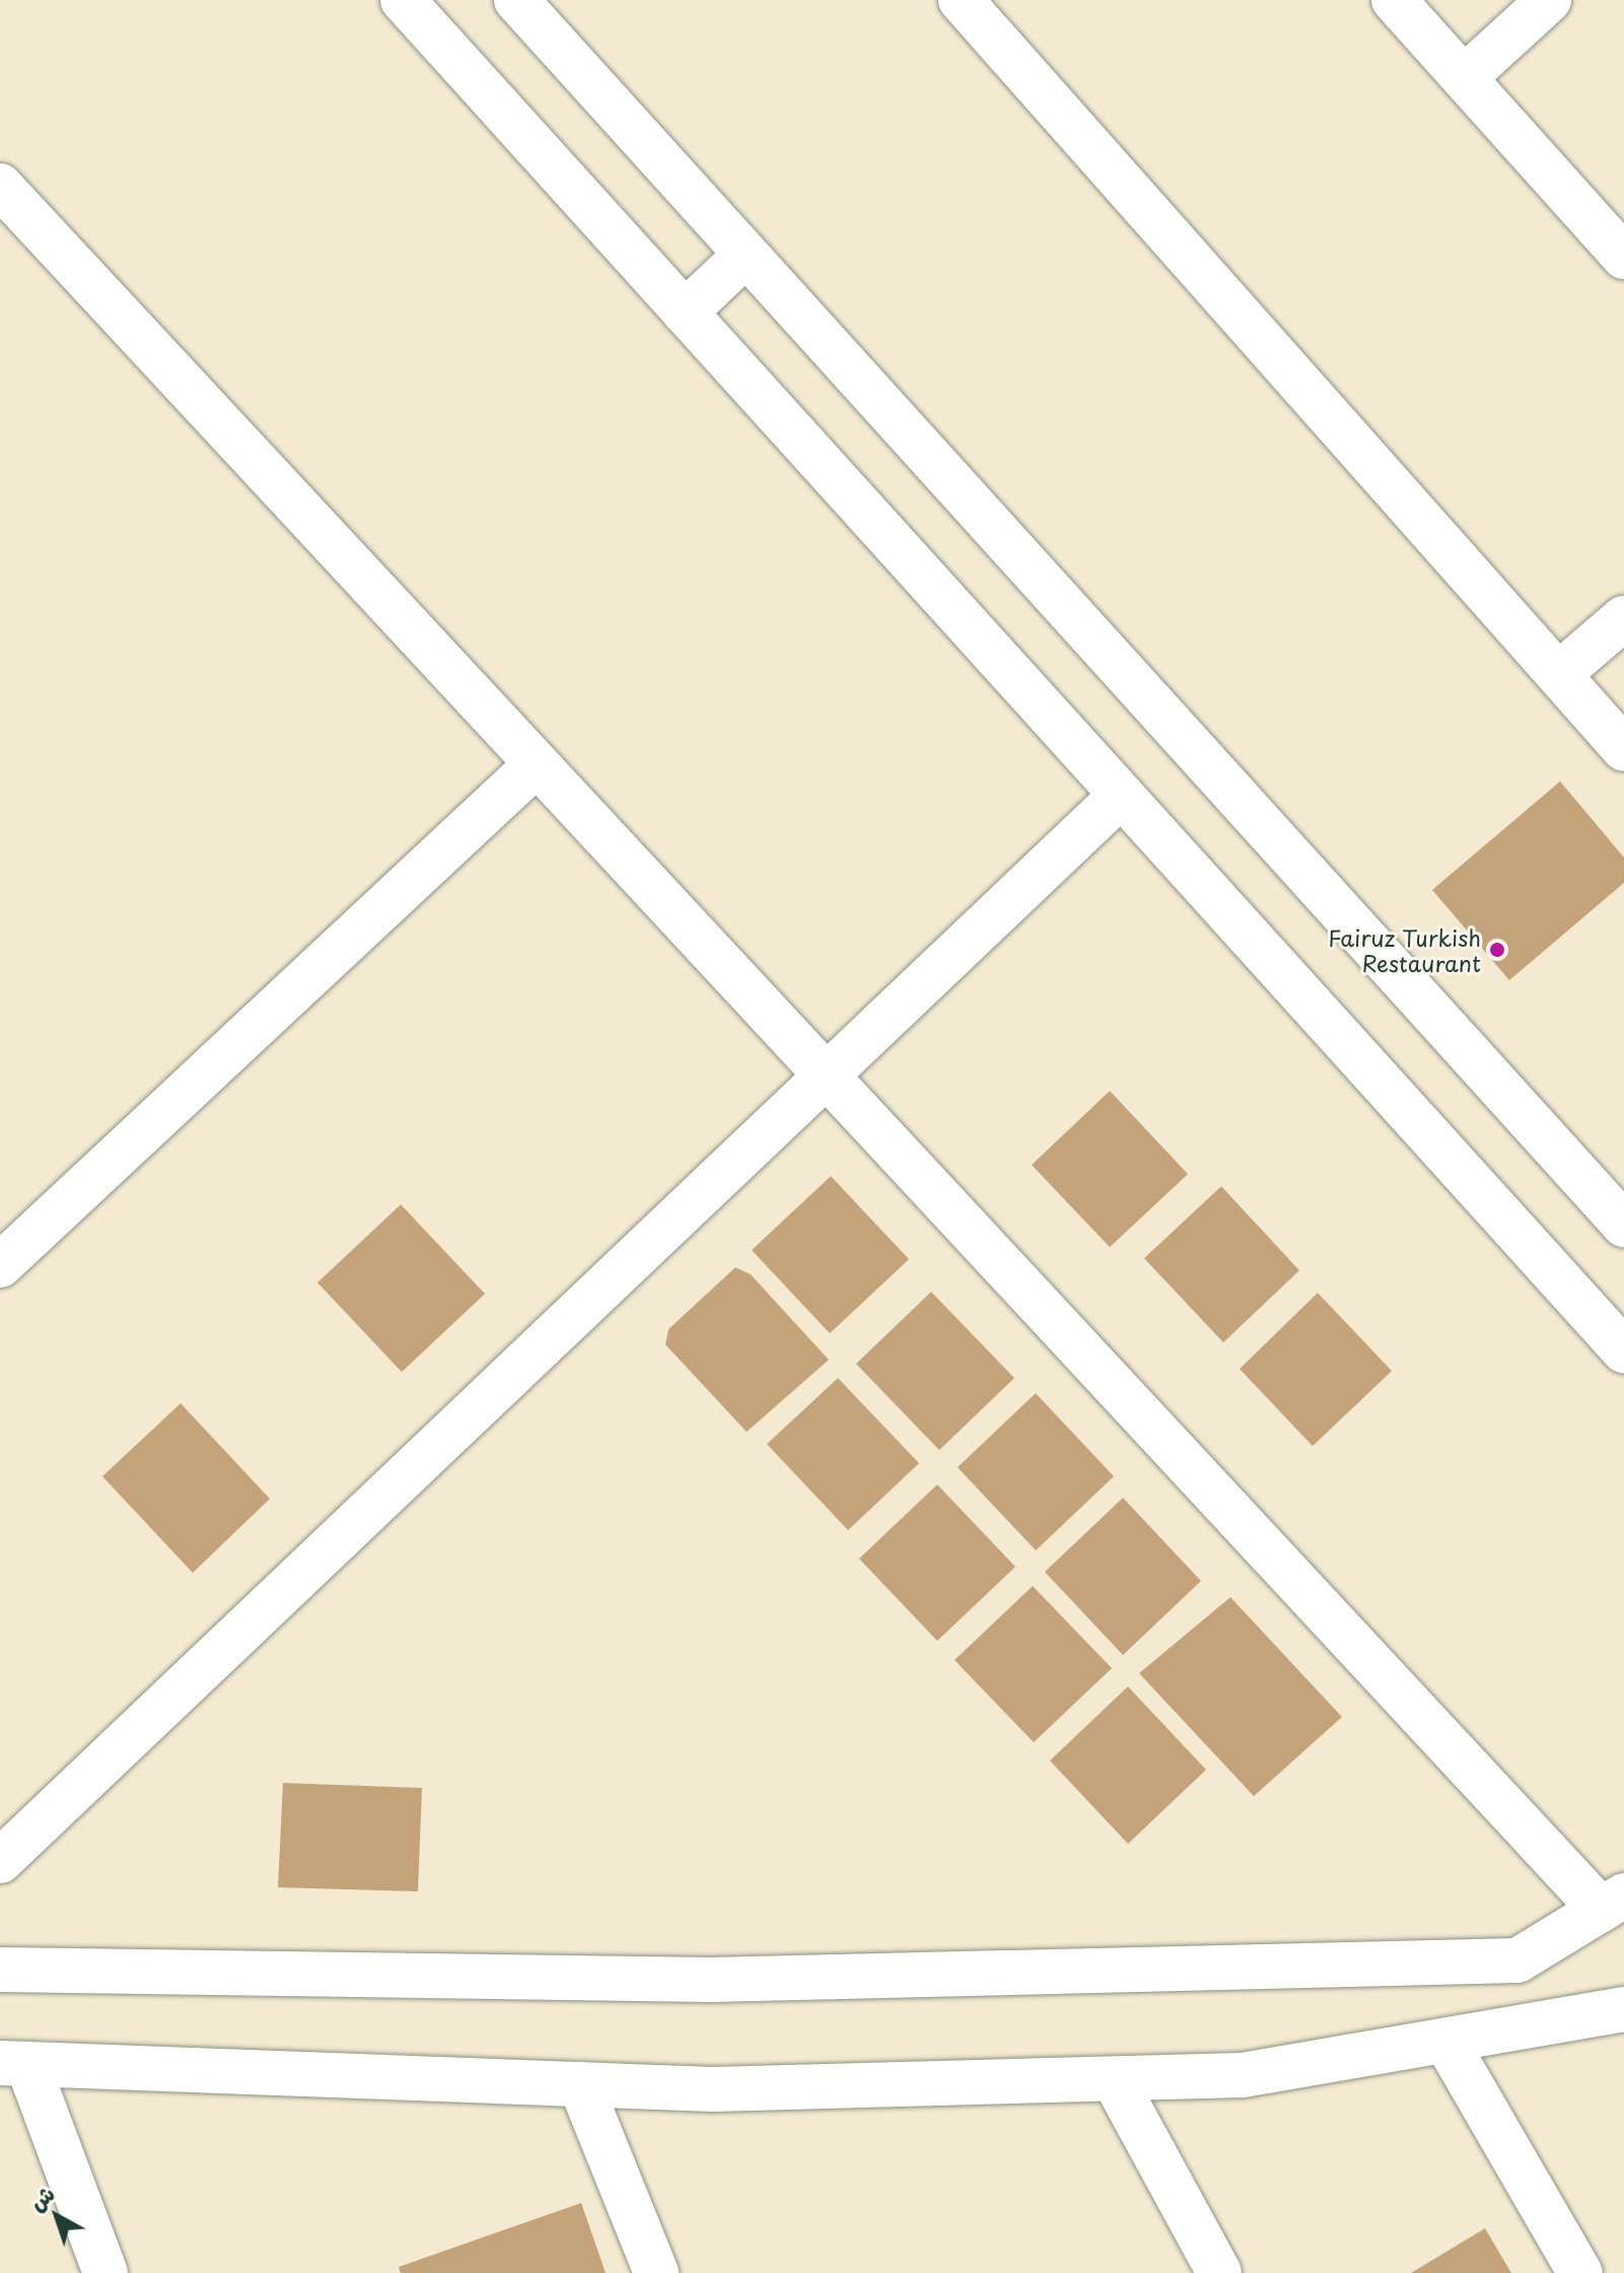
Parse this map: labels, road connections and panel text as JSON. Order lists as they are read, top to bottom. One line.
{"places":["Fairuz Turkish Restaurant"],"north":"top left"}
